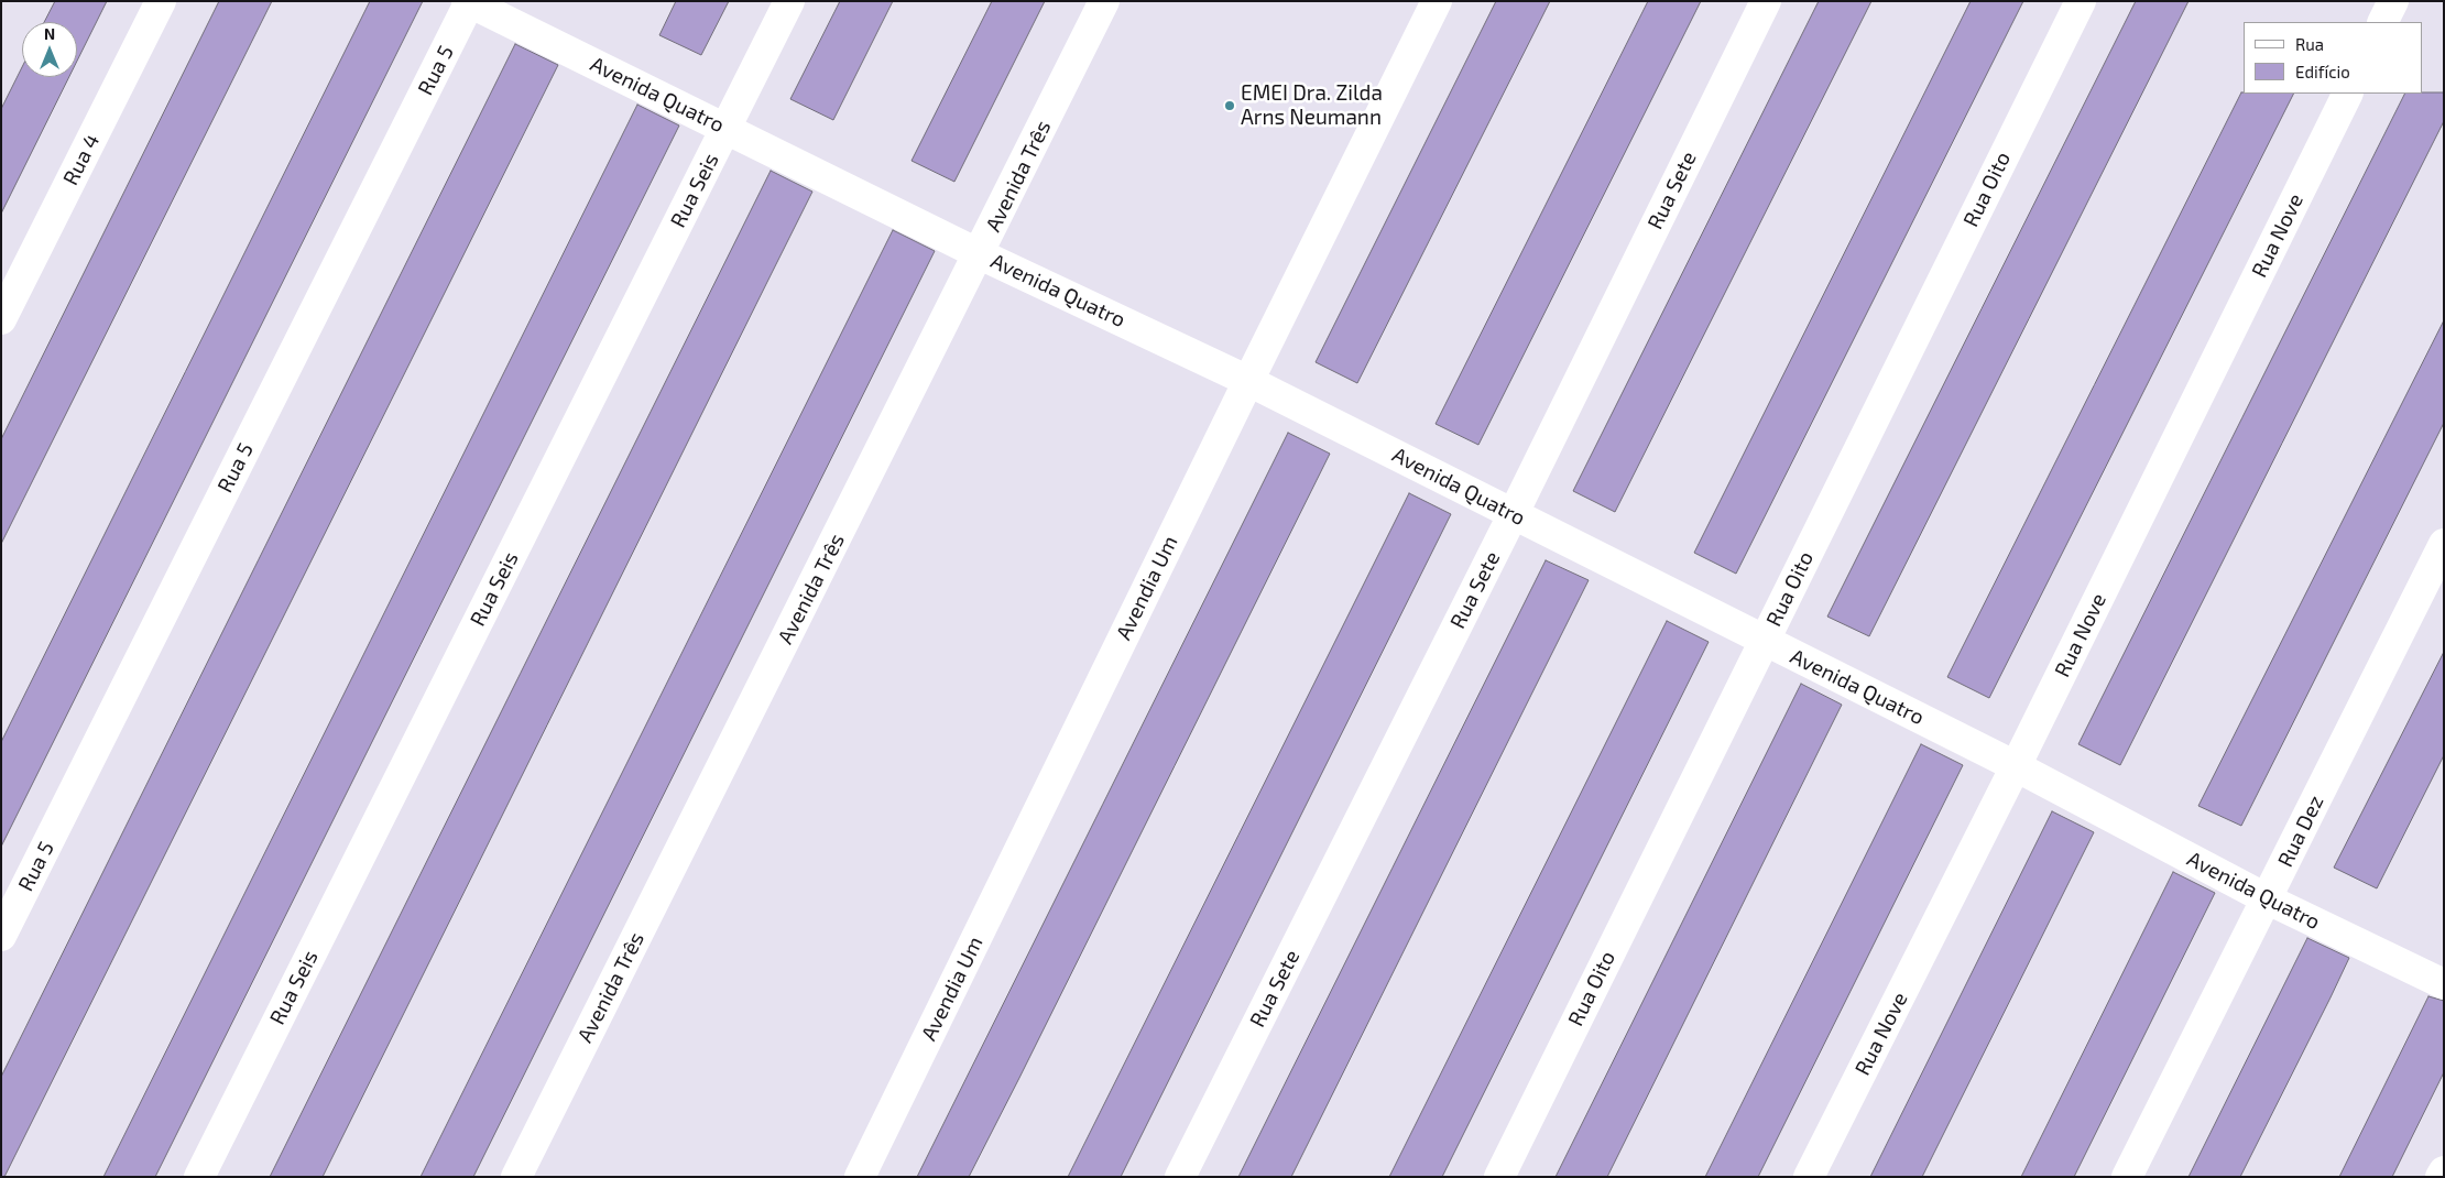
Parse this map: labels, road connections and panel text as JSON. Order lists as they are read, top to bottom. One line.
{"streets":{"street":["Rua 5","Avenida Quatro","Rua 4","Avenida Três","Rua Oito","Rua Seis","Rua Sete","Rua Nove","Avendia Um","Rua Dez"]},"crossings":[["Rua 5","Avenida Quatro"],["Avenida Quatro","Avenida Três"],["Avenida Quatro","Rua Oito"],["Avenida Quatro","Rua Seis"],["Avenida Quatro","Rua Sete"],["Avenida Quatro","Rua Nove"],["Avenida Quatro","Avendia Um"],["Avenida Quatro","Rua Dez"]],"places":["EMEI Dra. Zilda Arns Neumann"],"legend":["Rua","Edifício"],"north":"top"}
